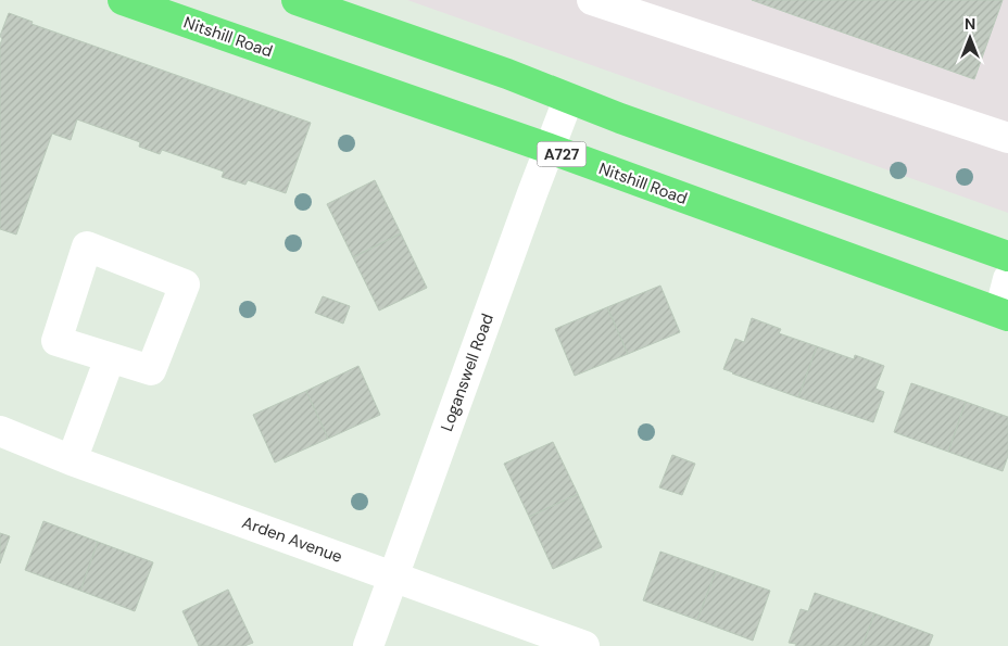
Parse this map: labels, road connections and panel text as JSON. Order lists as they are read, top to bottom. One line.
{"streets":{"main road":["Nitshill Road","A727"],"street":["Loganswell Road","Arden Avenue"]},"crossings":[["Nitshill Road","Loganswell Road"],["Loganswell Road","Arden Avenue"]],"north":"top"}
